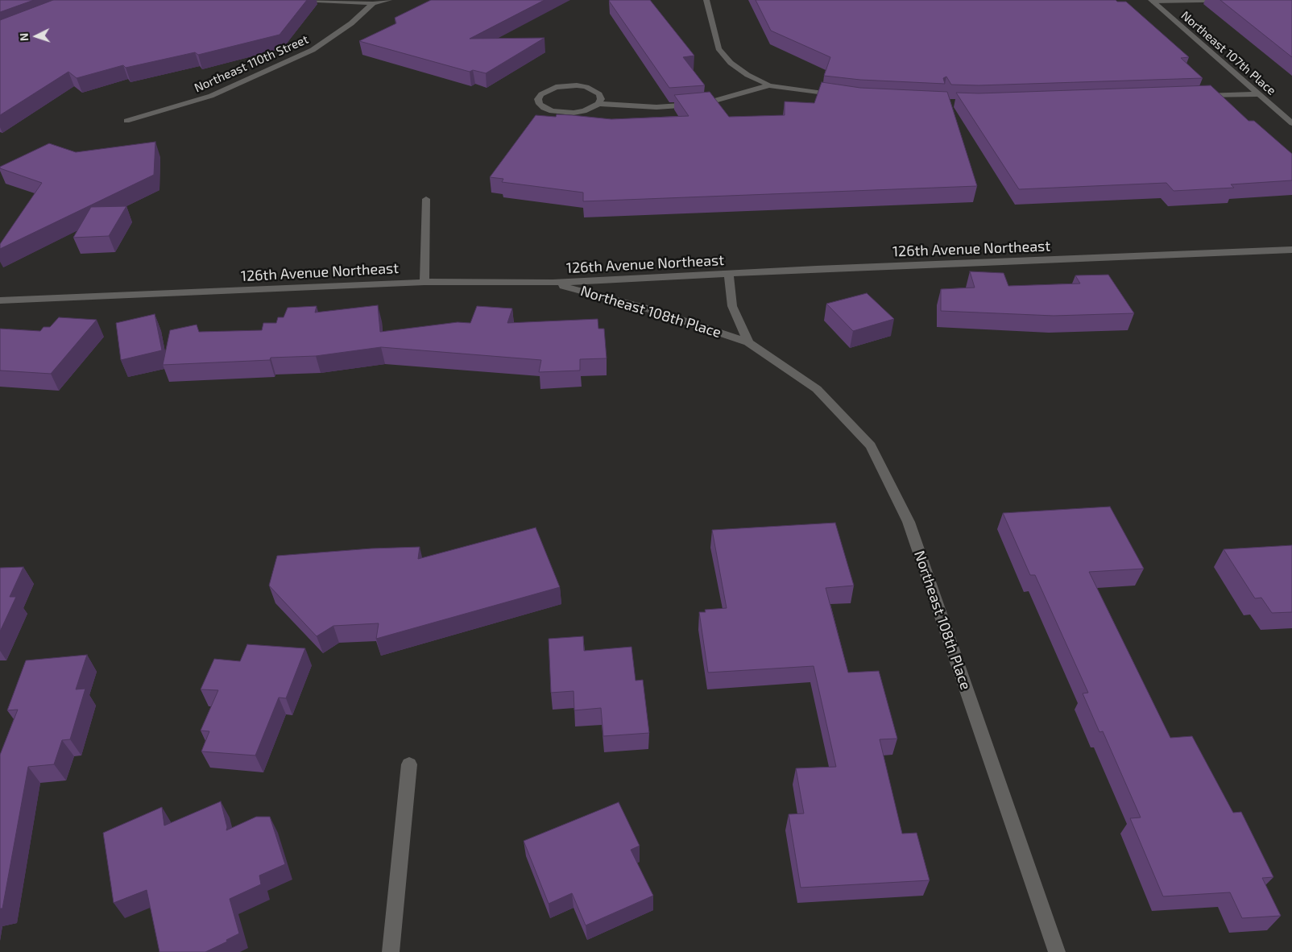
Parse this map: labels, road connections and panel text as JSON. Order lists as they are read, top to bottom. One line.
{"streets":{"street":["Northeast 107th Place","Northeast 110th Street","126th Avenue Northeast","Northeast 108th Place"]},"crossings":[["126th Avenue Northeast","Northeast 108th Place"]],"north":"left"}
